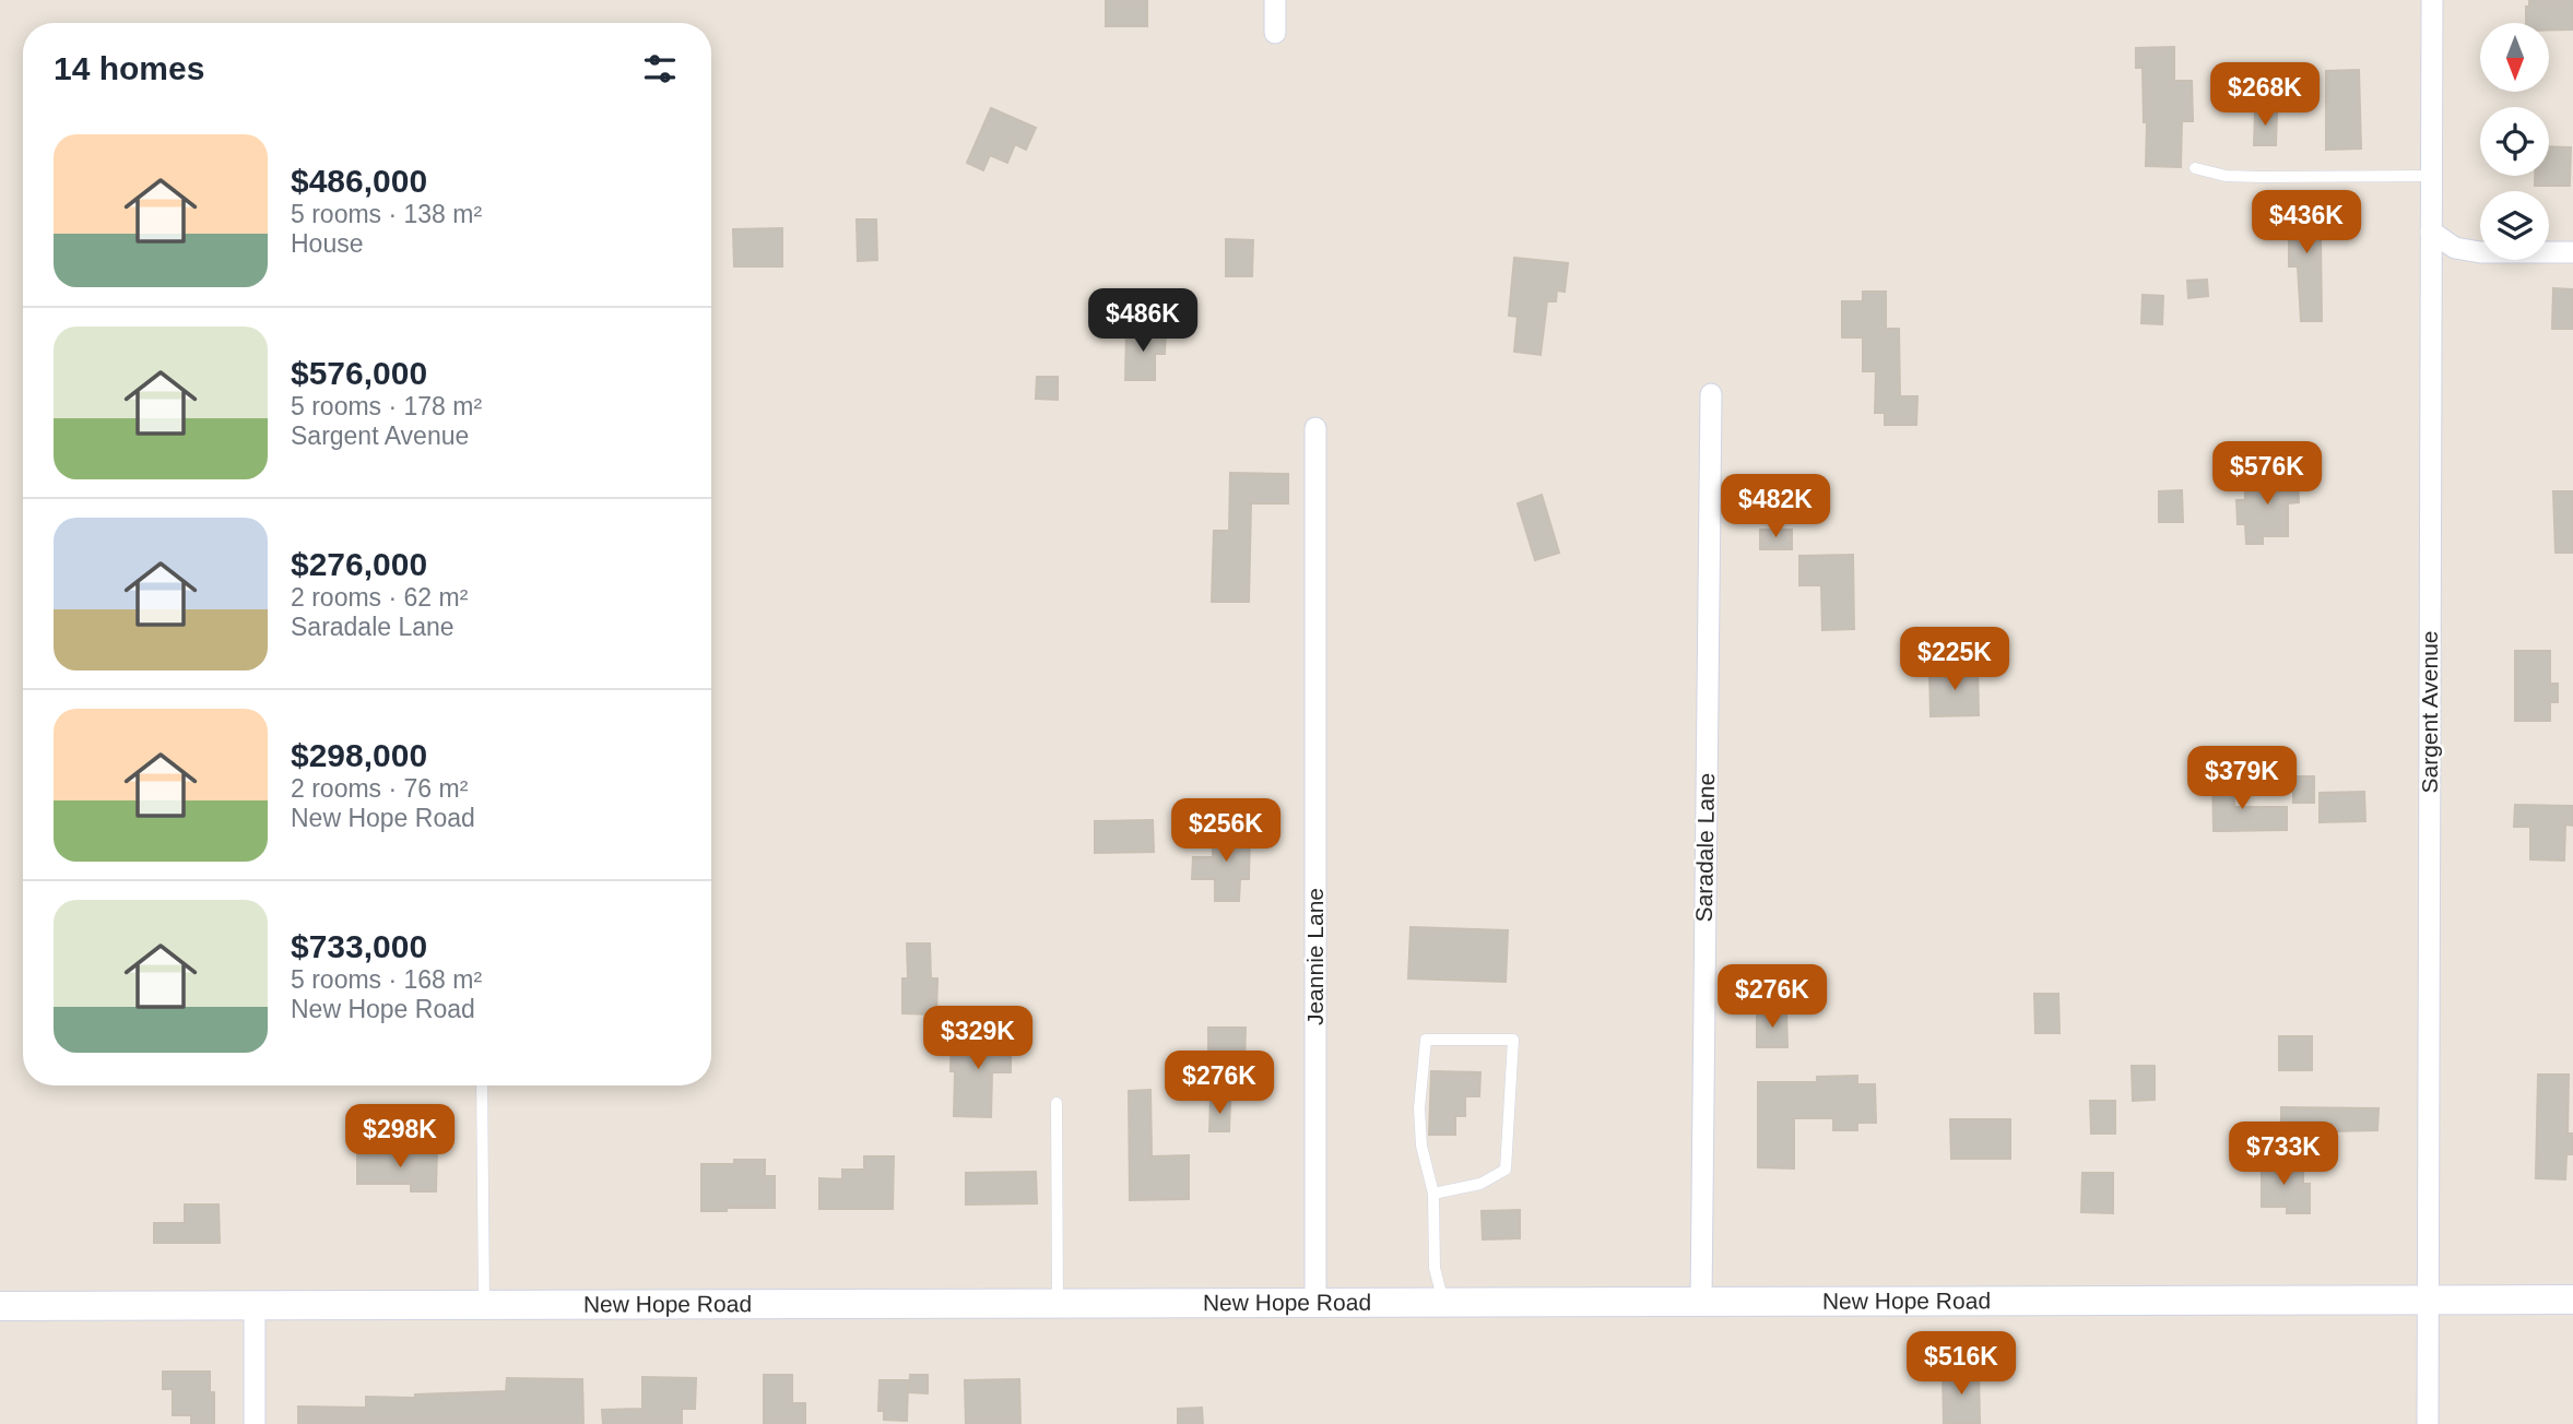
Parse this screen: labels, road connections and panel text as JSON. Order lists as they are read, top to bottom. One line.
{"streets":{"main road":["New Hope Road"],"street":["Sargent Avenue","Saradale Lane","Jeannie Lane"]},"crossings":[["Sargent Avenue","New Hope Road"],["Saradale Lane","New Hope Road"],["Jeannie Lane","New Hope Road"]],"north":"bottom","page":{"heading":"14 homes","price":["$268K","$436K","$486K","$576K","$482K","$225K","$379K","$256K","$276K","$329K","$276K","$298K","$733K","$516K"],"list":[{"name":"$486,000","note":"5 rooms · 138 m² · House"},{"name":"$576,000","note":"5 rooms · 178 m² · Sargent Avenue"},{"name":"$276,000","note":"2 rooms · 62 m² · Saradale Lane"},{"name":"$298,000","note":"2 rooms · 76 m² · New Hope Road"},{"name":"$733,000","note":"5 rooms · 168 m² · New Hope Road"}]}}
